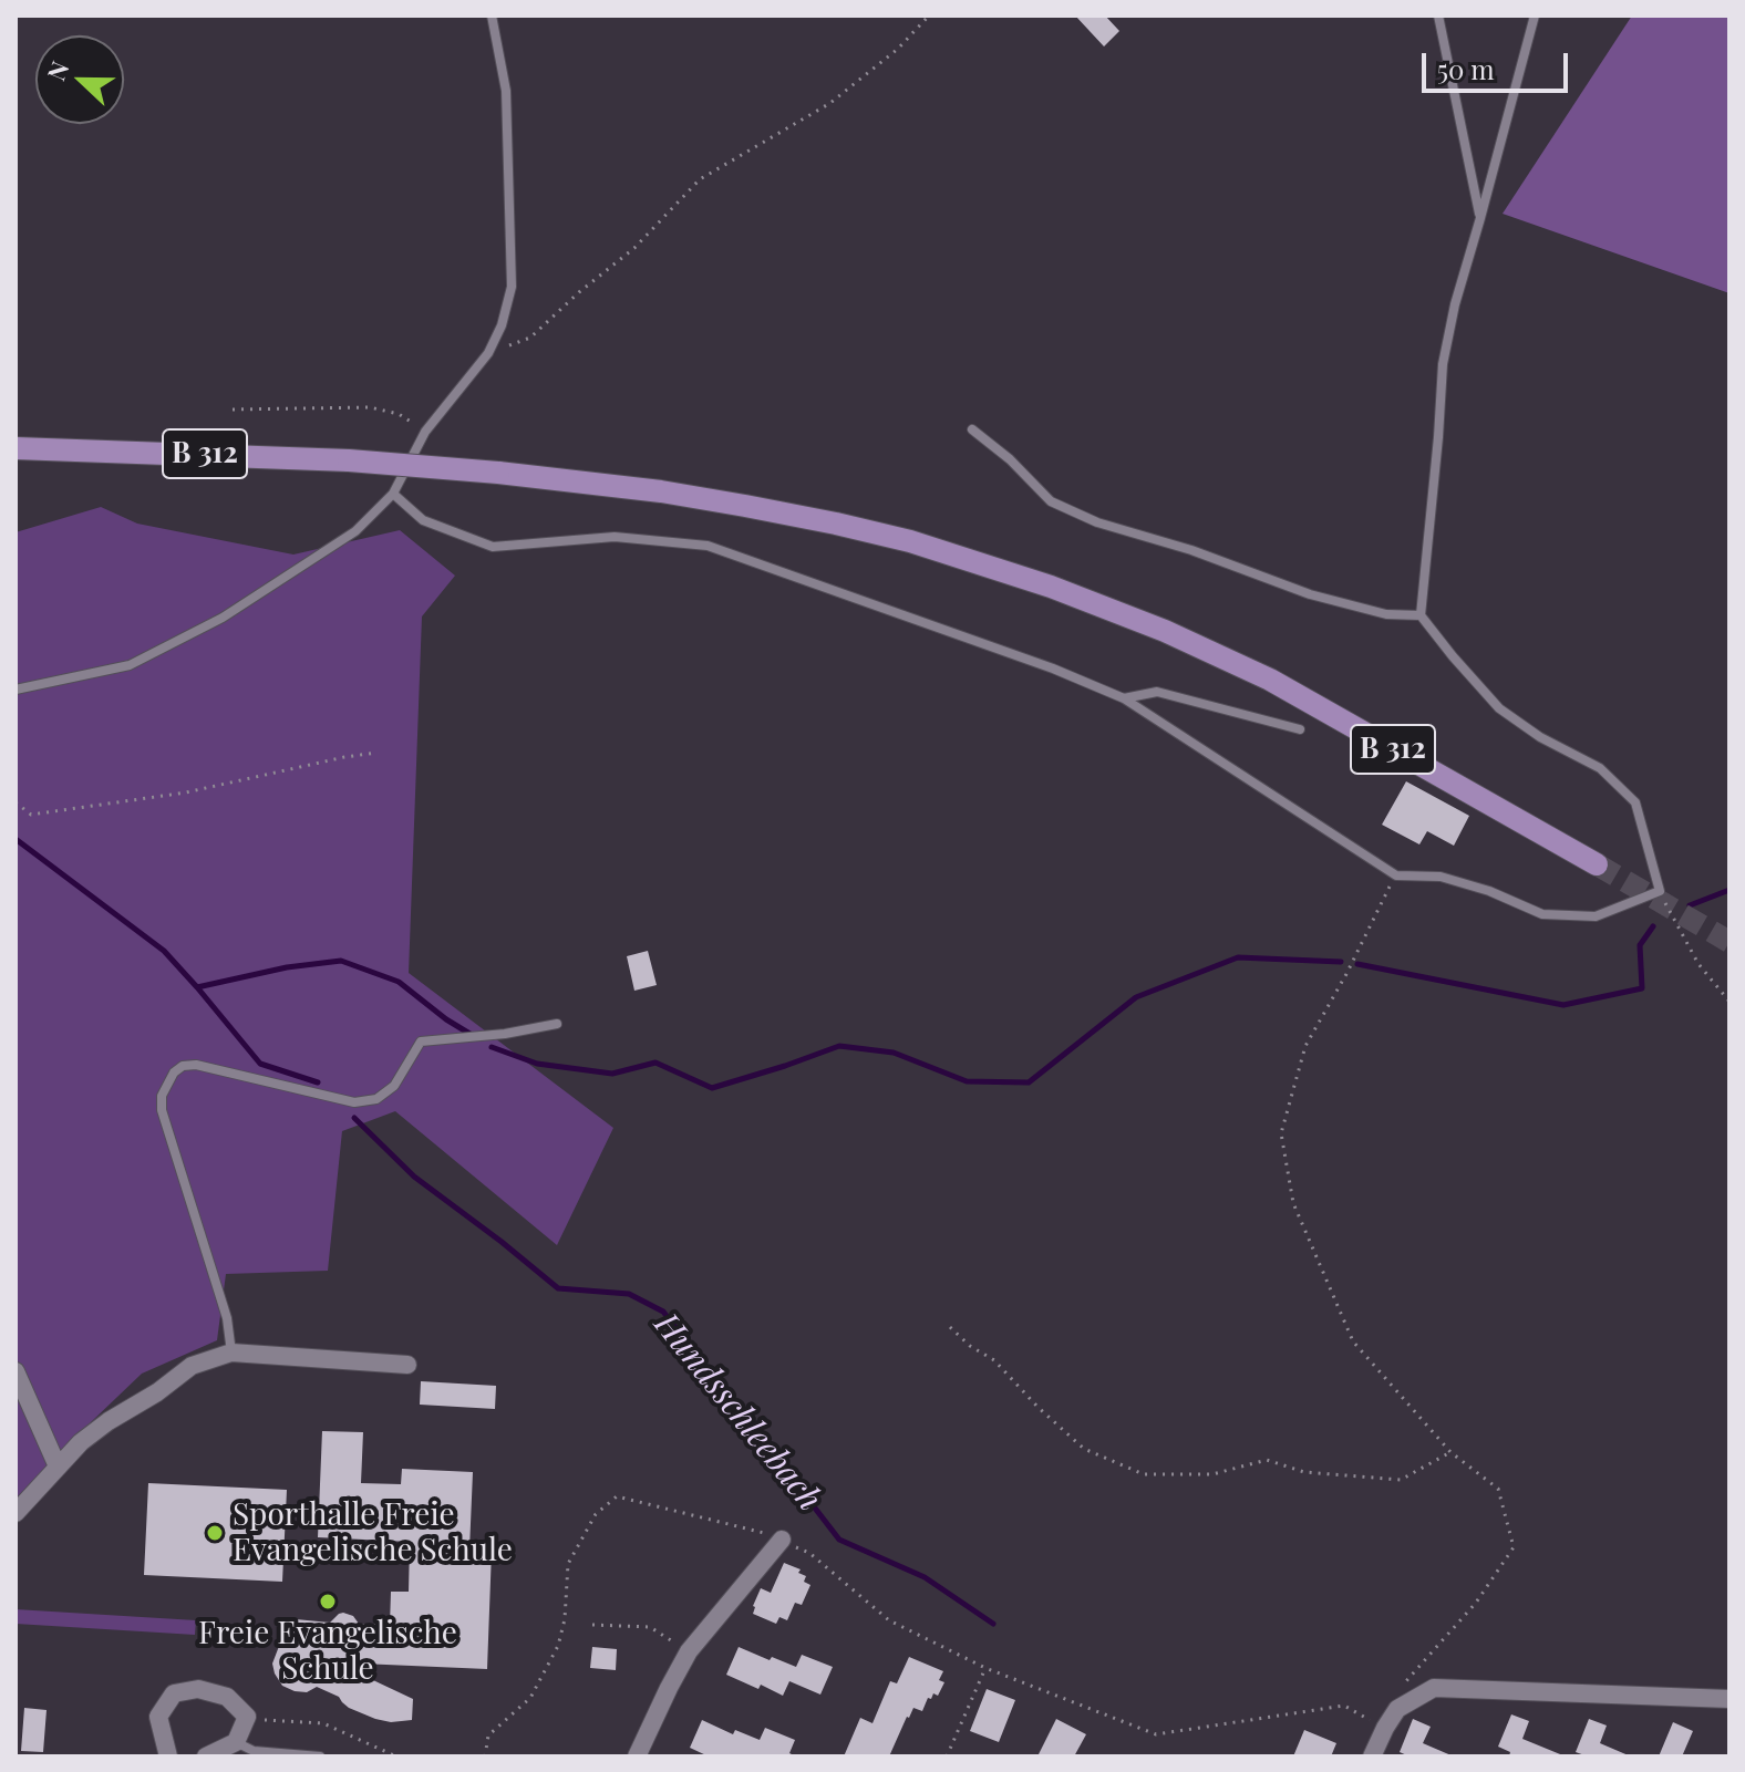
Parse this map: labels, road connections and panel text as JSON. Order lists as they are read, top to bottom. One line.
{"streets":{"main road":["B 312"]},"water":["Hundsschleebach"],"places":["Sporthalle Freie Evangelische Schule","Freie Evangelische Schule"],"scale_bar":"50 m","north":"left"}
